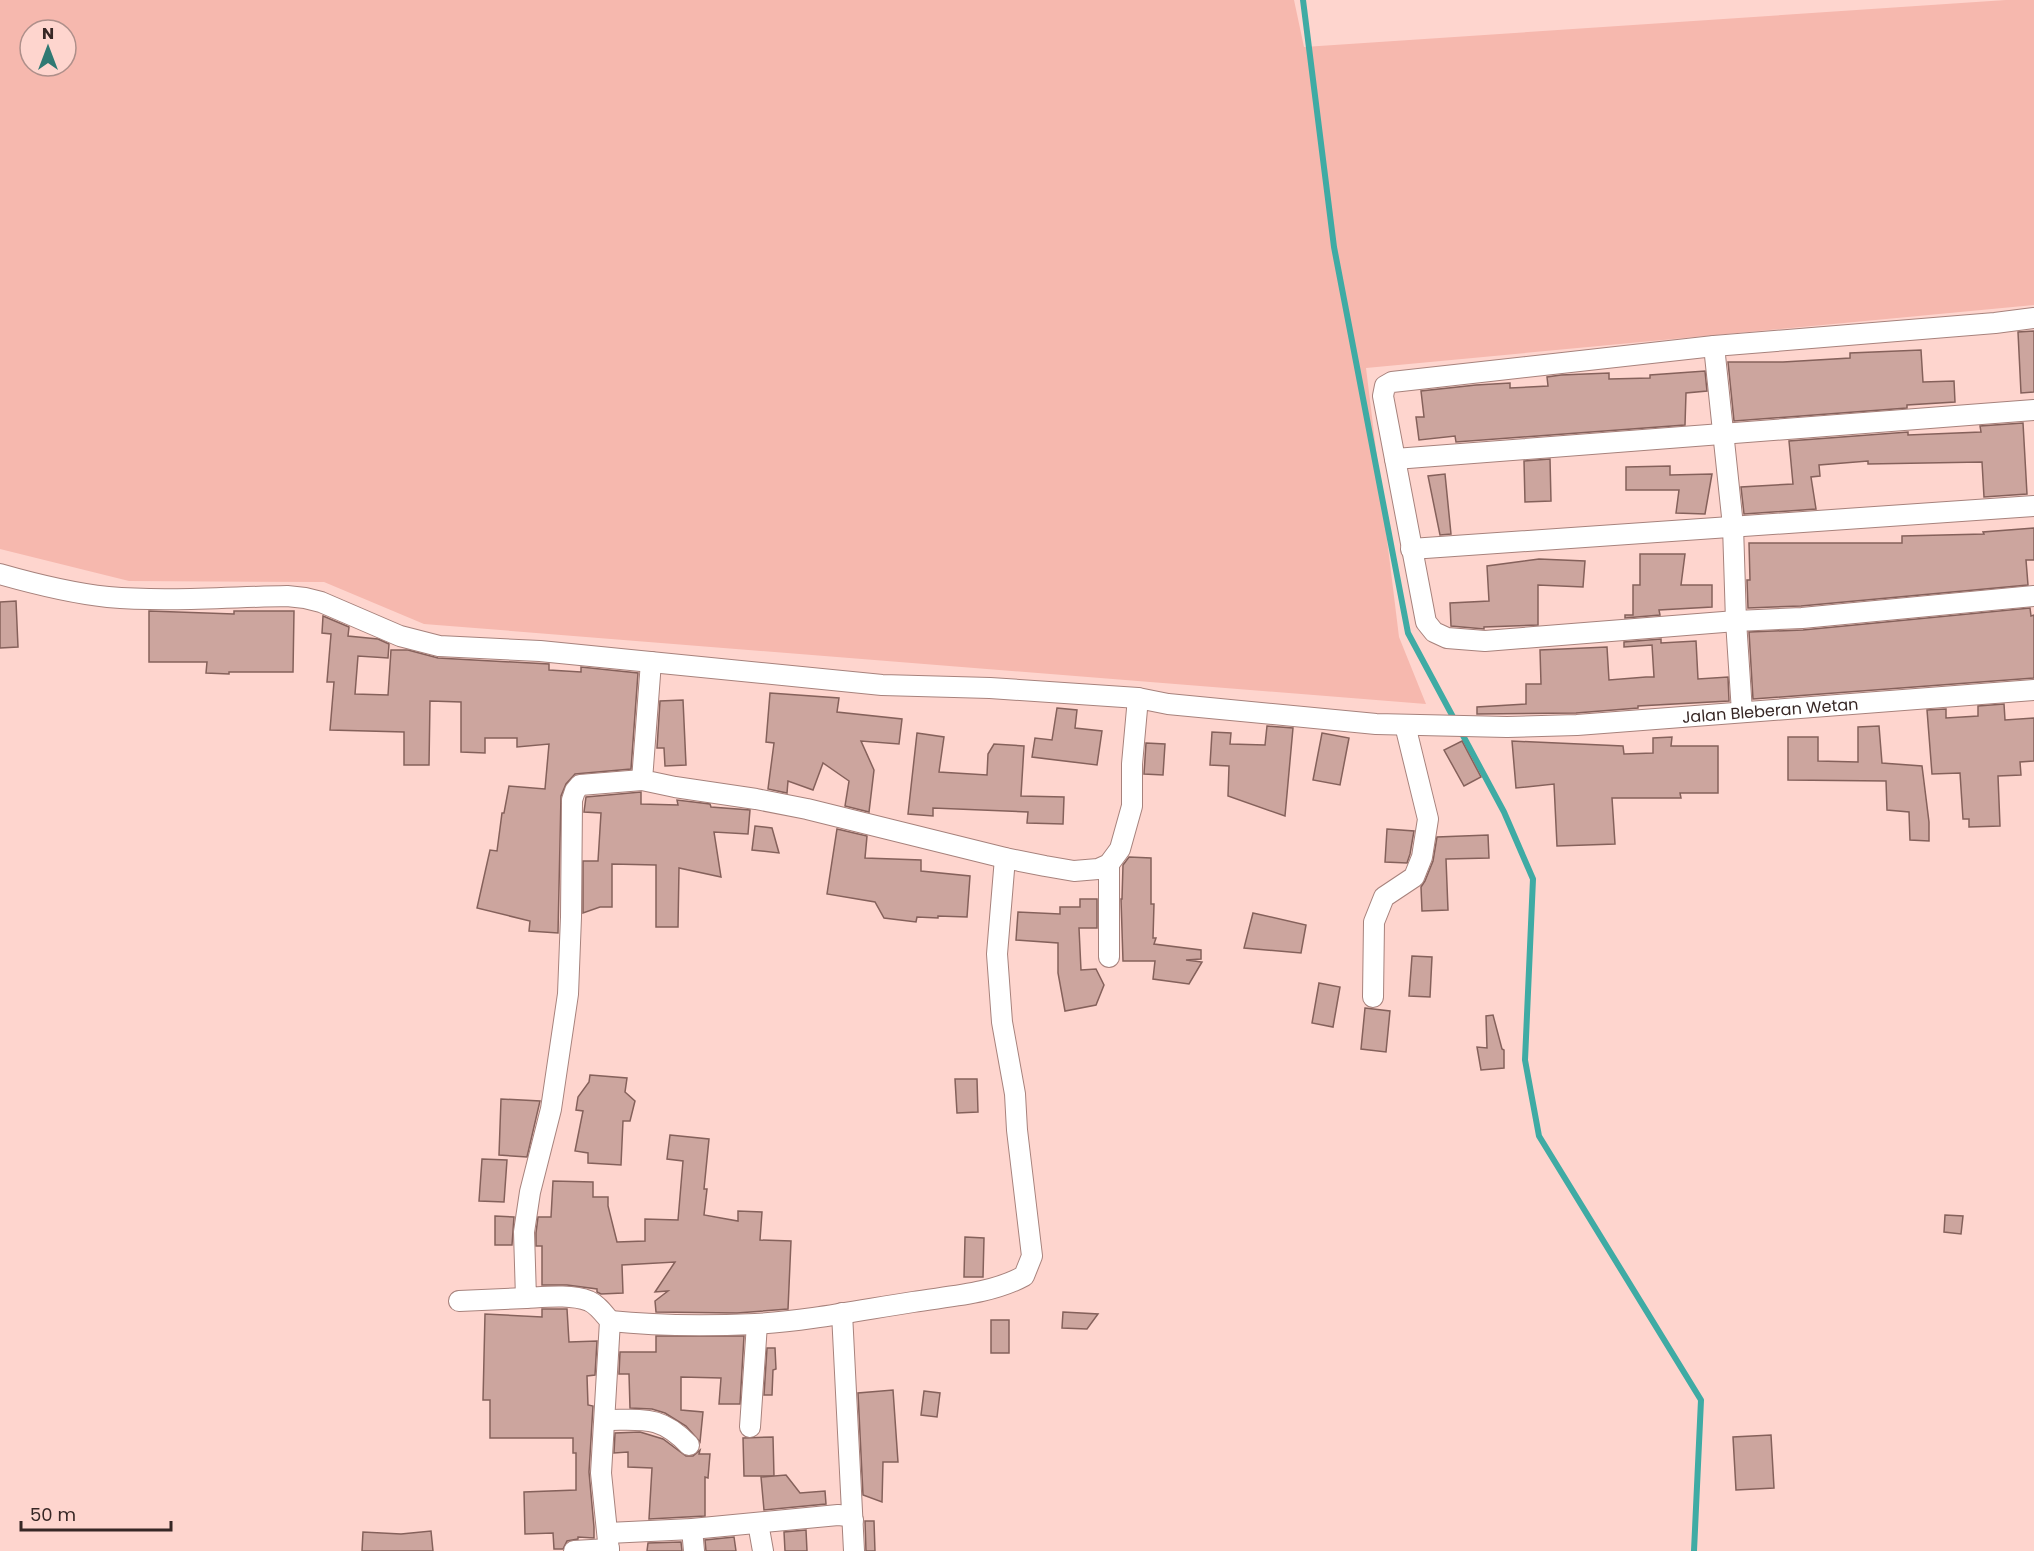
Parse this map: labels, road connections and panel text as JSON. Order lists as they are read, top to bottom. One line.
{"streets":{"street":["Jalan Bleberan Wetan"]},"scale_bar":"50 m","north":"top"}
